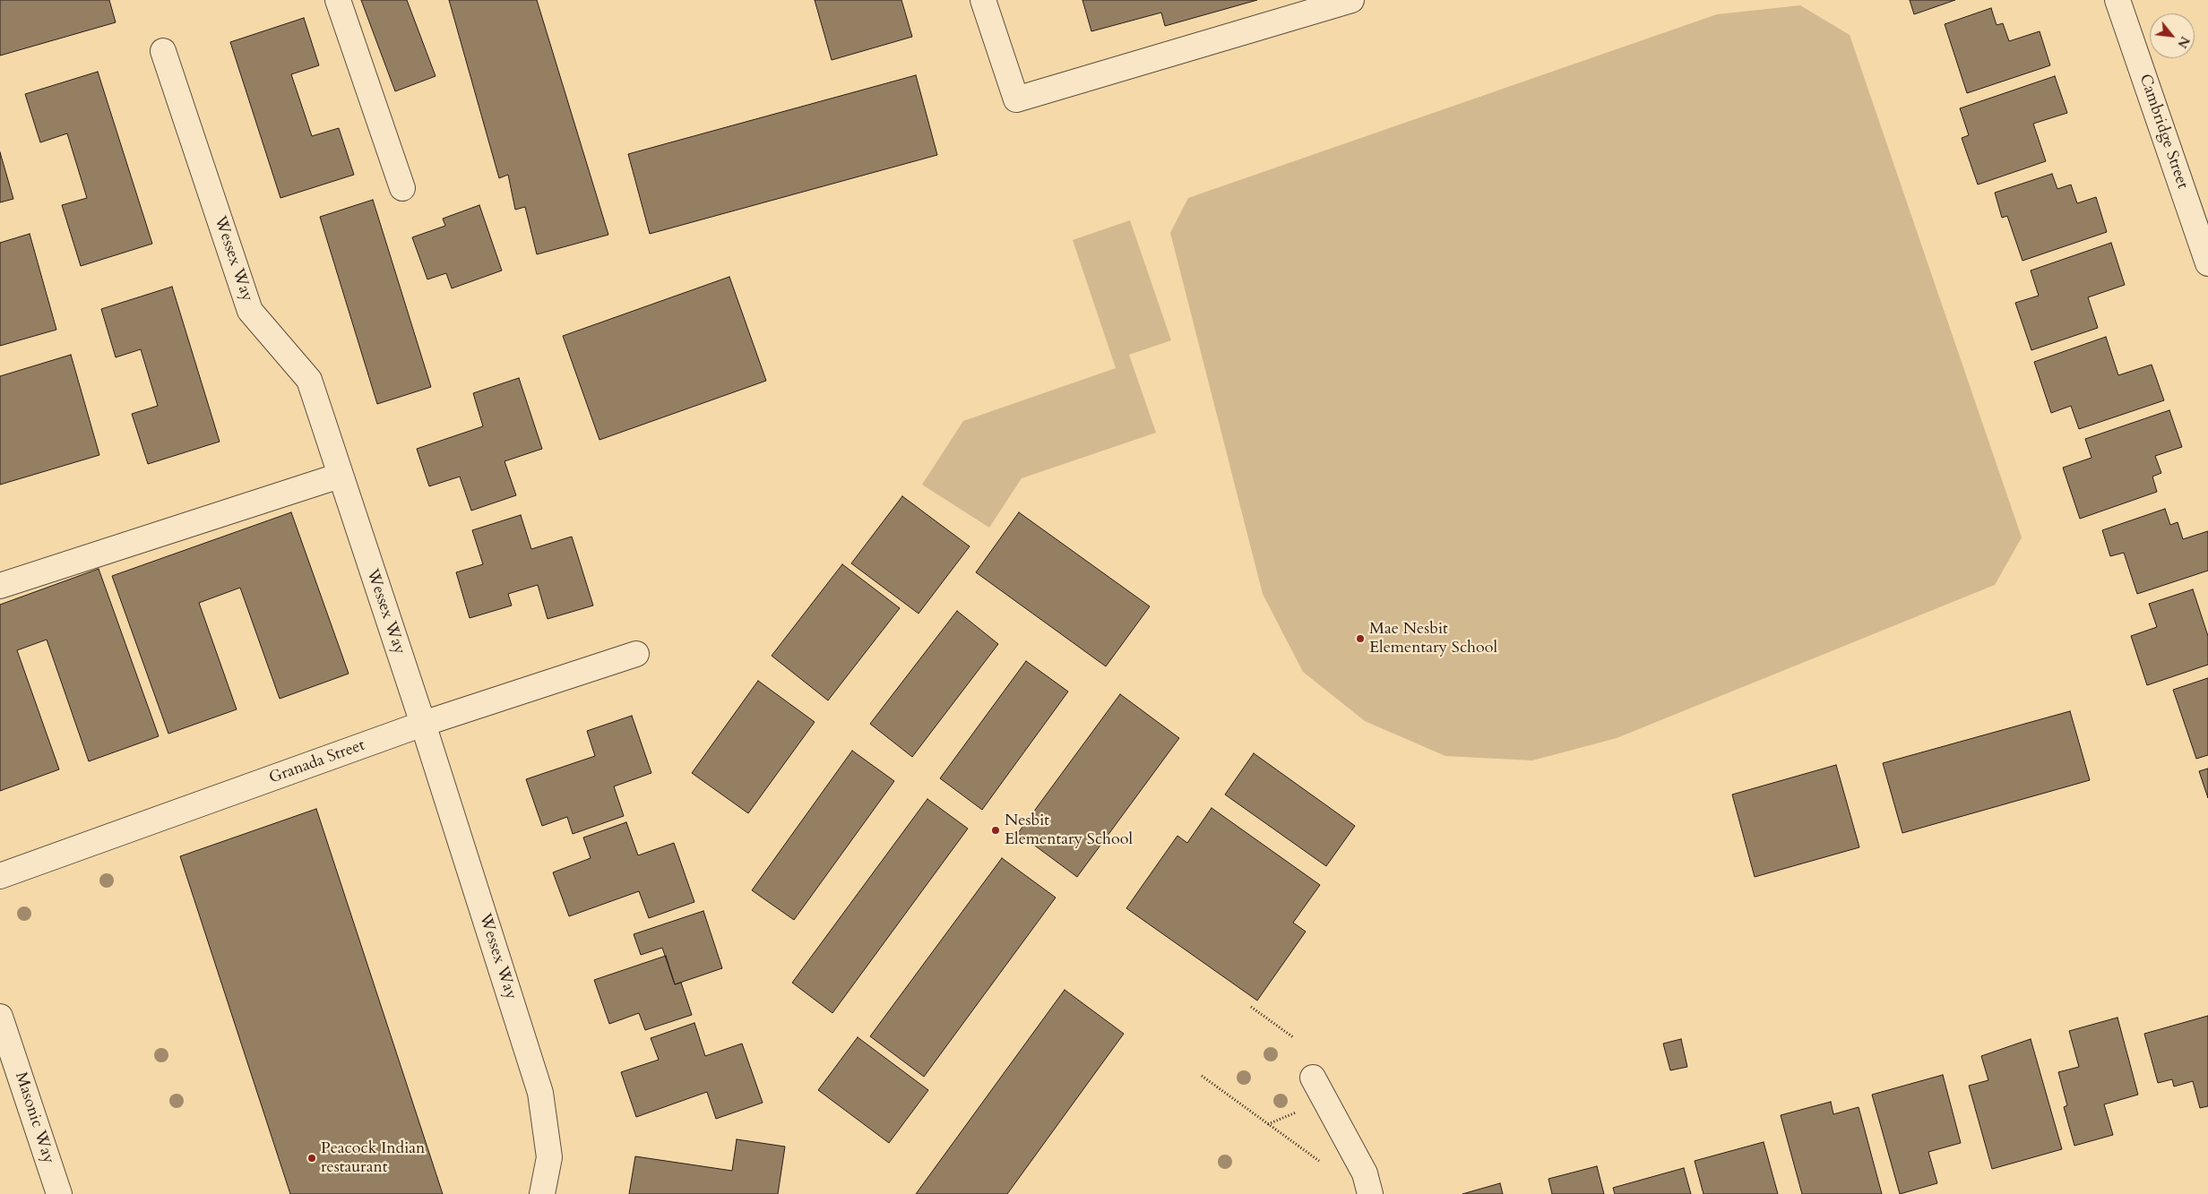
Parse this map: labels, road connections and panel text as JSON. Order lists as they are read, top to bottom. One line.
{"streets":{"street":["Cambridge Street","Wessex Way","Granada Street","Masonic Way"]},"crossings":[["Wessex Way","Granada Street"]],"places":["Mae Nesbit Elementary School","Nesbit Elementary School","Peacock Indian restaurant"],"north":"bottom right"}
